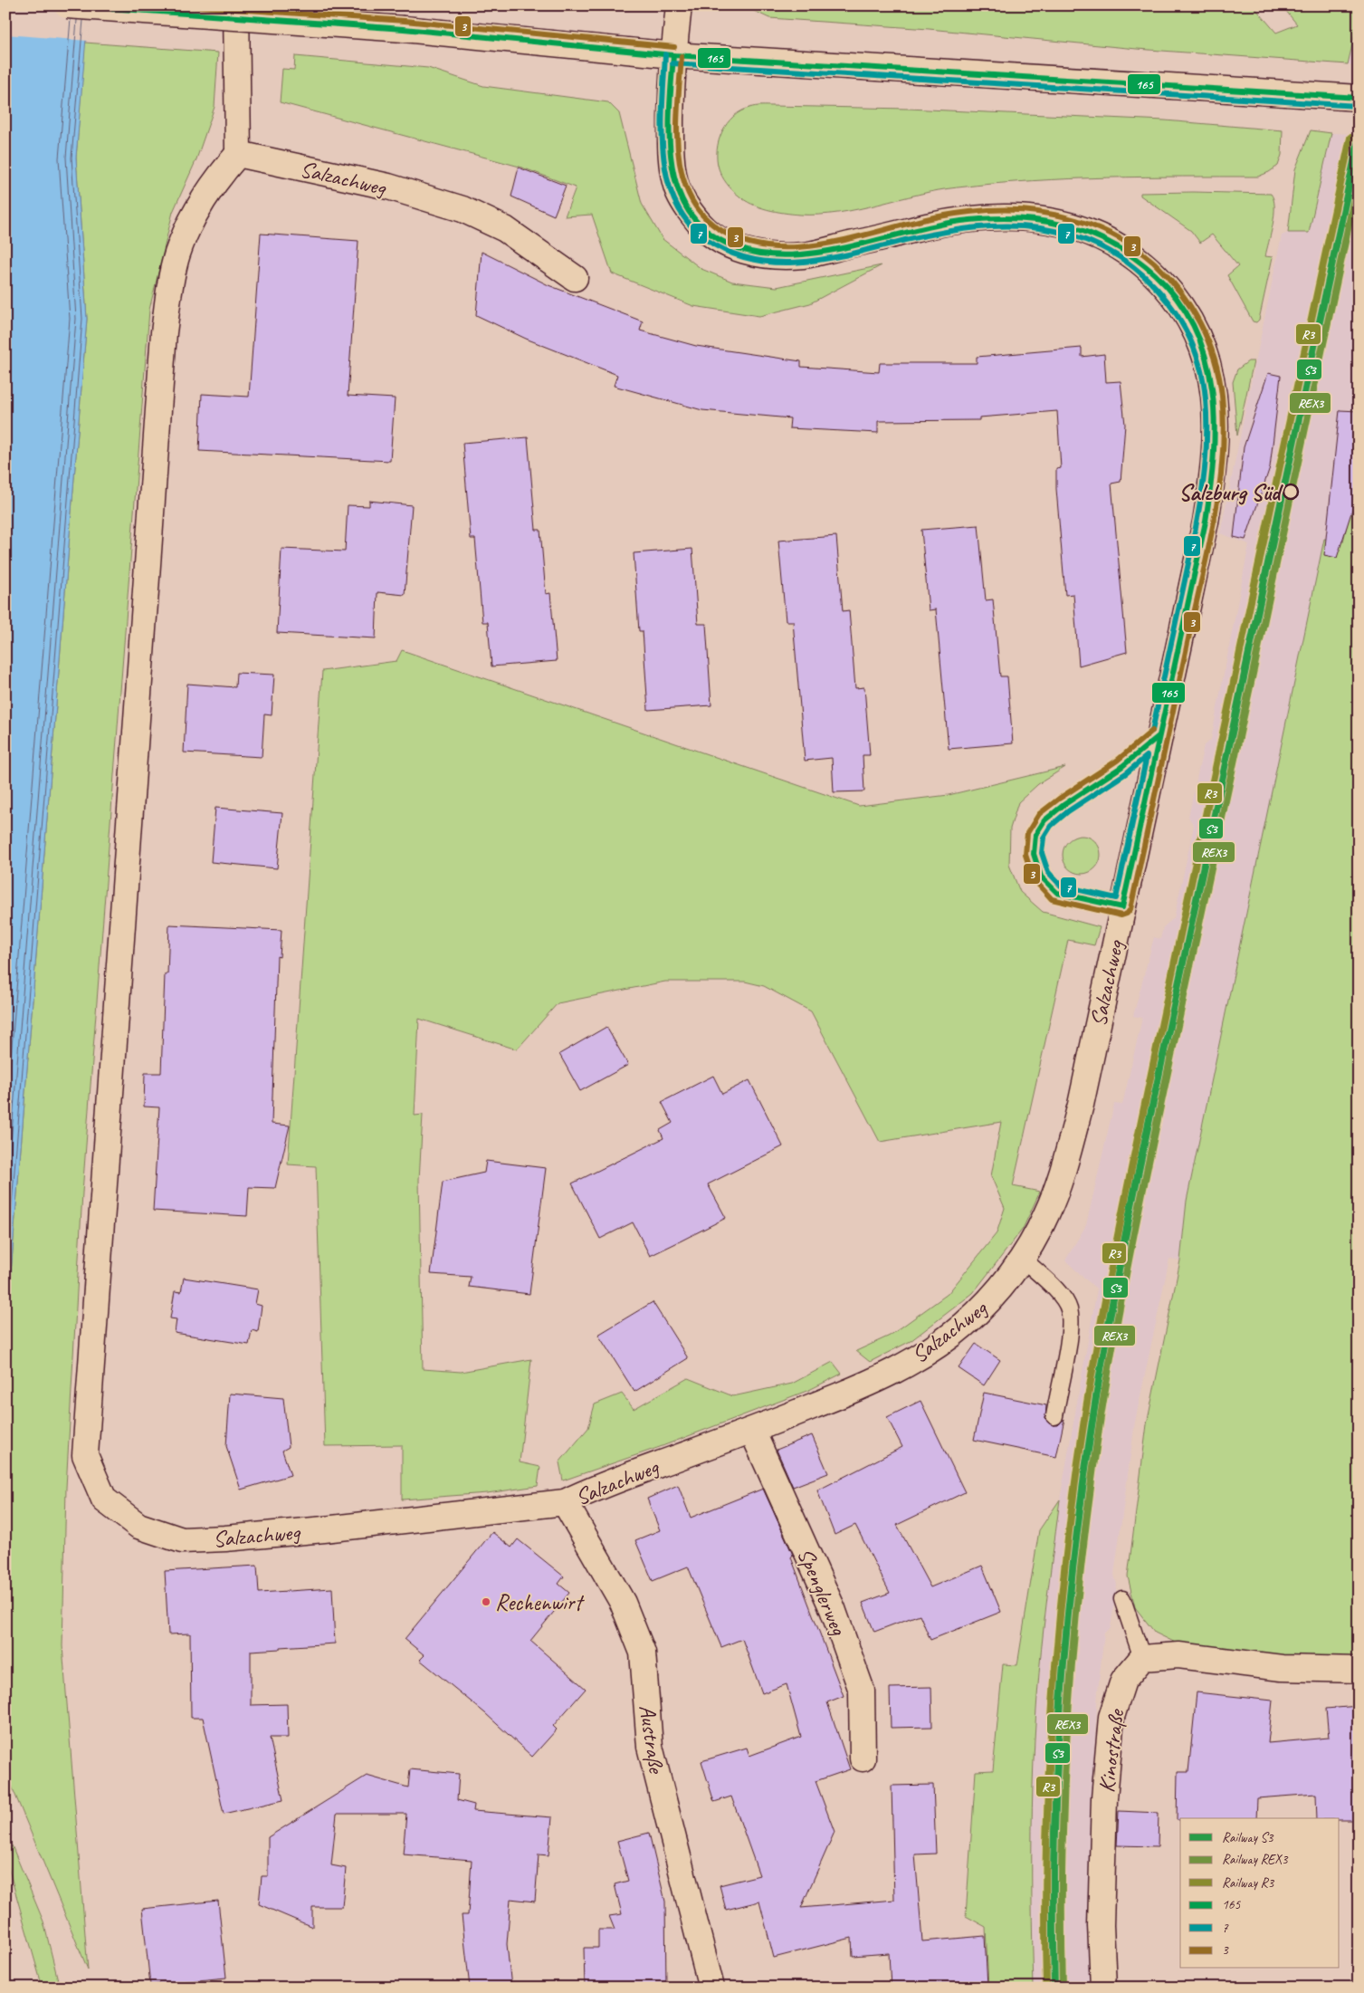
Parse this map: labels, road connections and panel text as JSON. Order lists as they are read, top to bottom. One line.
{"streets":{"street":["Salzachweg","Spenglerweg","Austraße","Kinostraße"]},"crossings":[["Salzachweg","Spenglerweg"],["Salzachweg","Austraße"]],"places":["Salzburg Süd","Rechenwirt"],"lines":["transit line 165","transit line 3","transit line 7","rail line R3","rail line S3","rail line REX3"],"legend":["Railway S3","Railway REX3","Railway R3","165","7","3"]}
